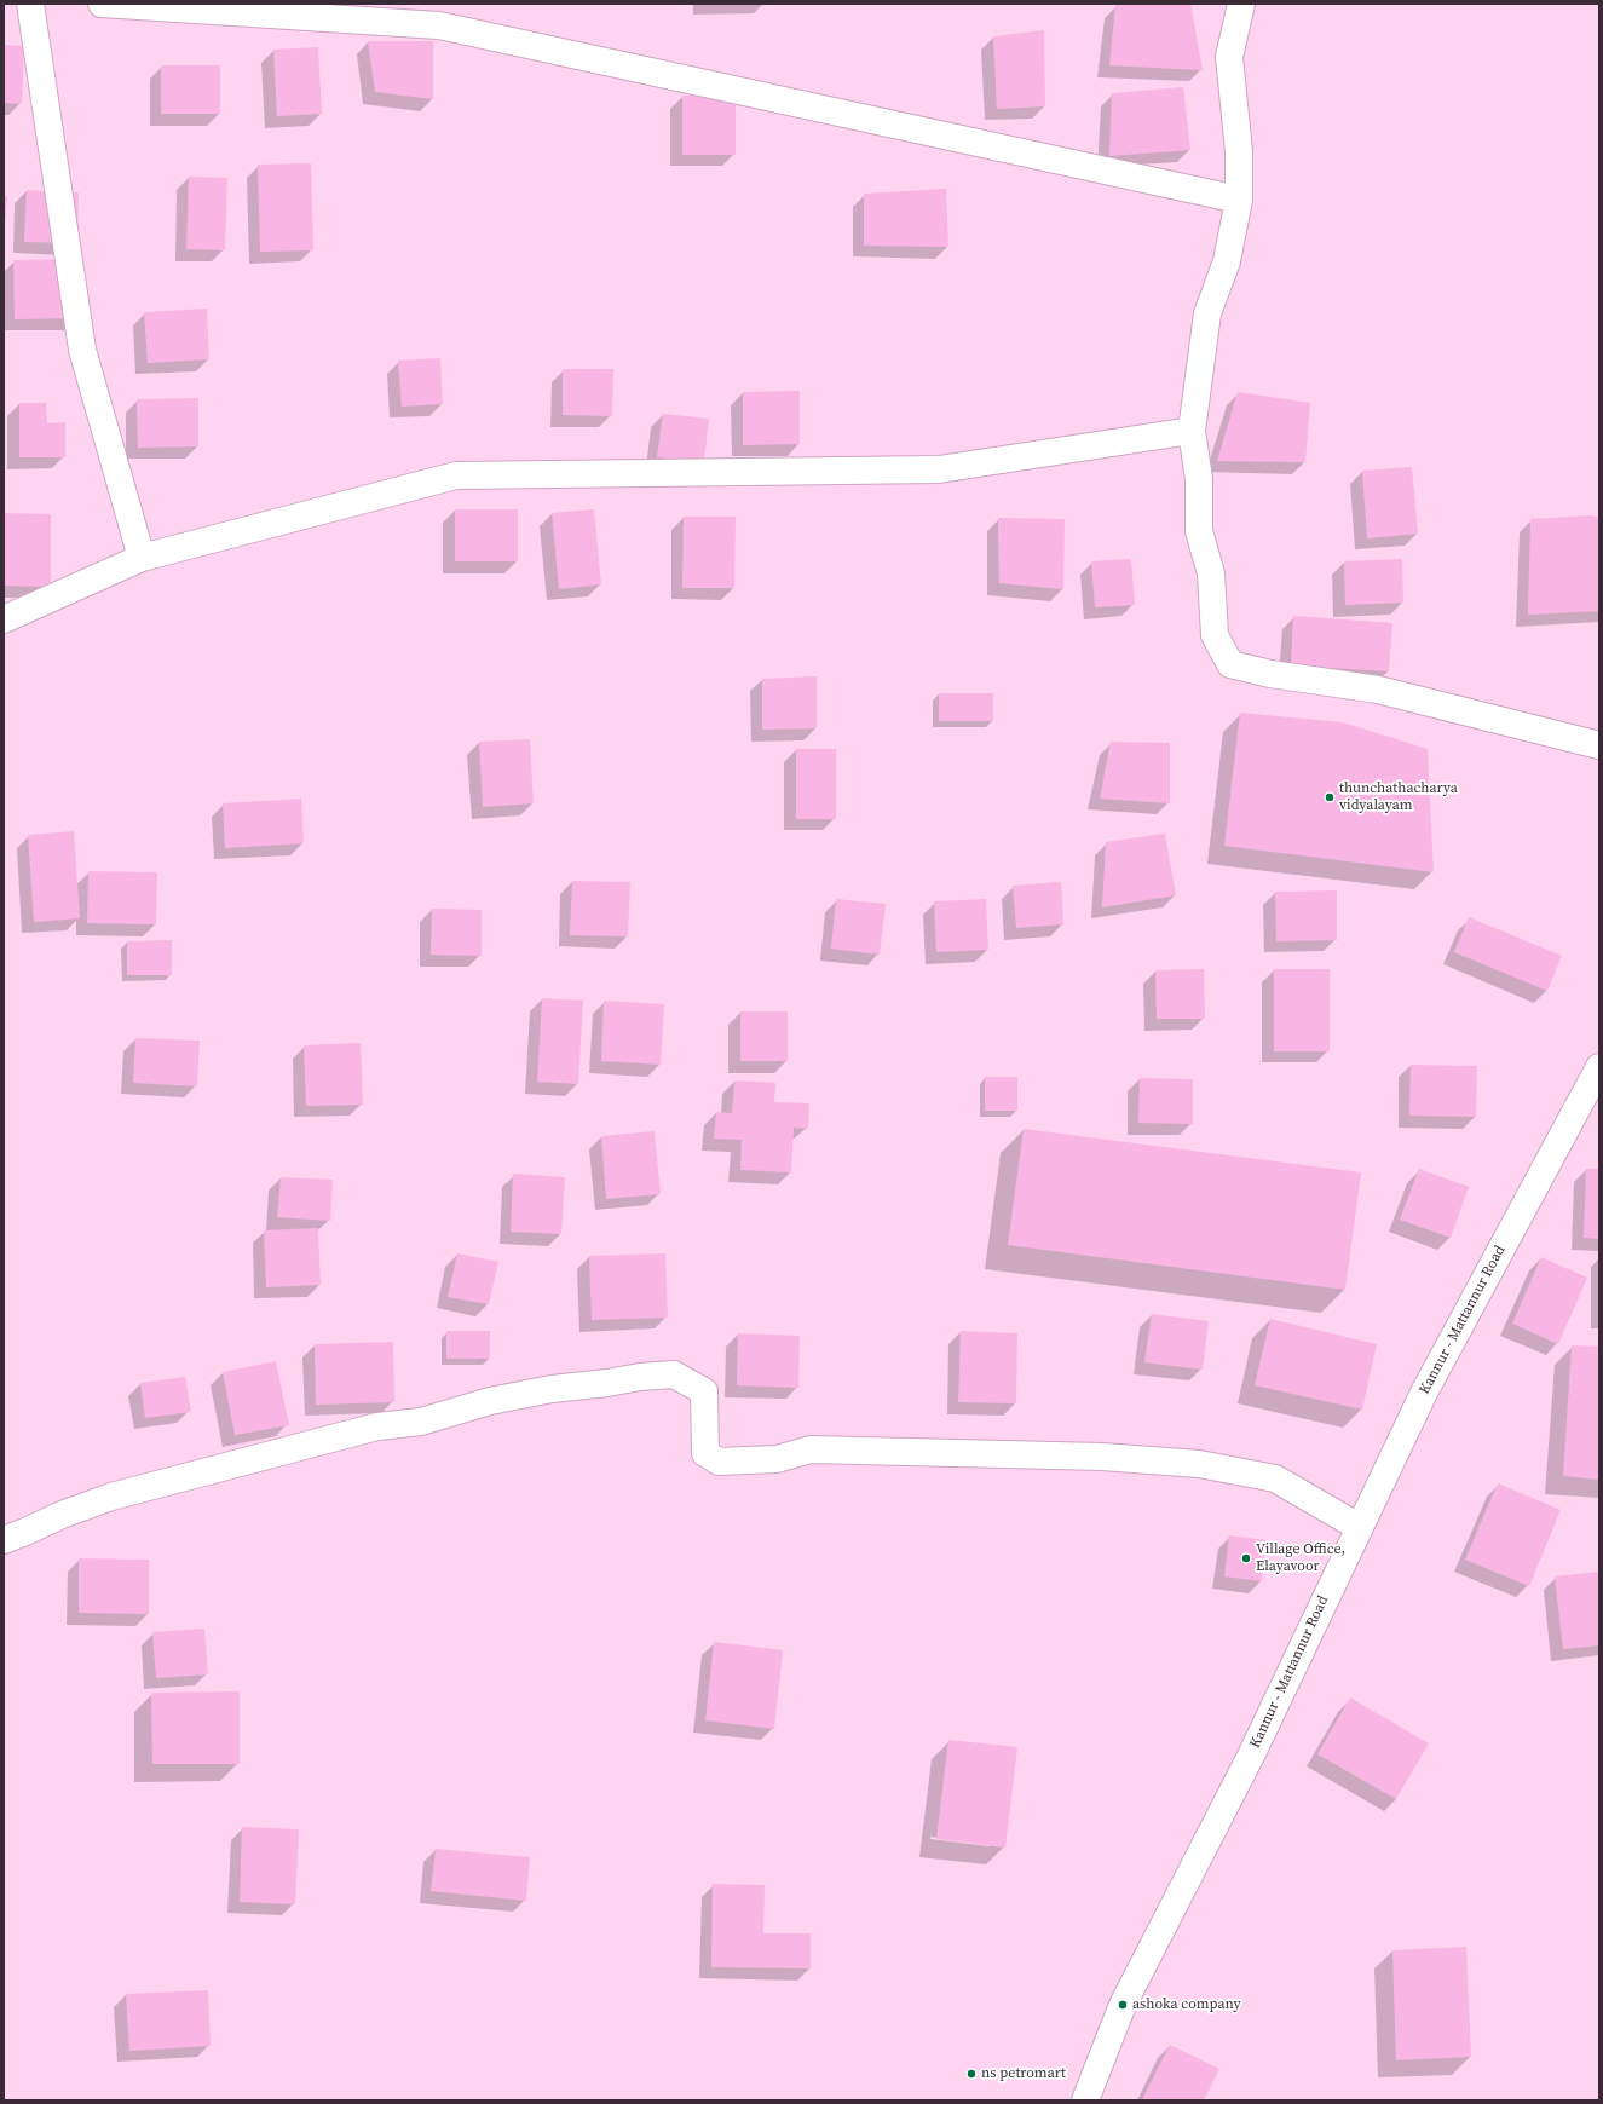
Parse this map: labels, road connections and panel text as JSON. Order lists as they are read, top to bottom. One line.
{"streets":{"street":["Kannur - Mattannur Road"]},"places":["thunchathacharya vidyalayam","Village Office, Elayavoor","ashoka company","ns petromart"]}
